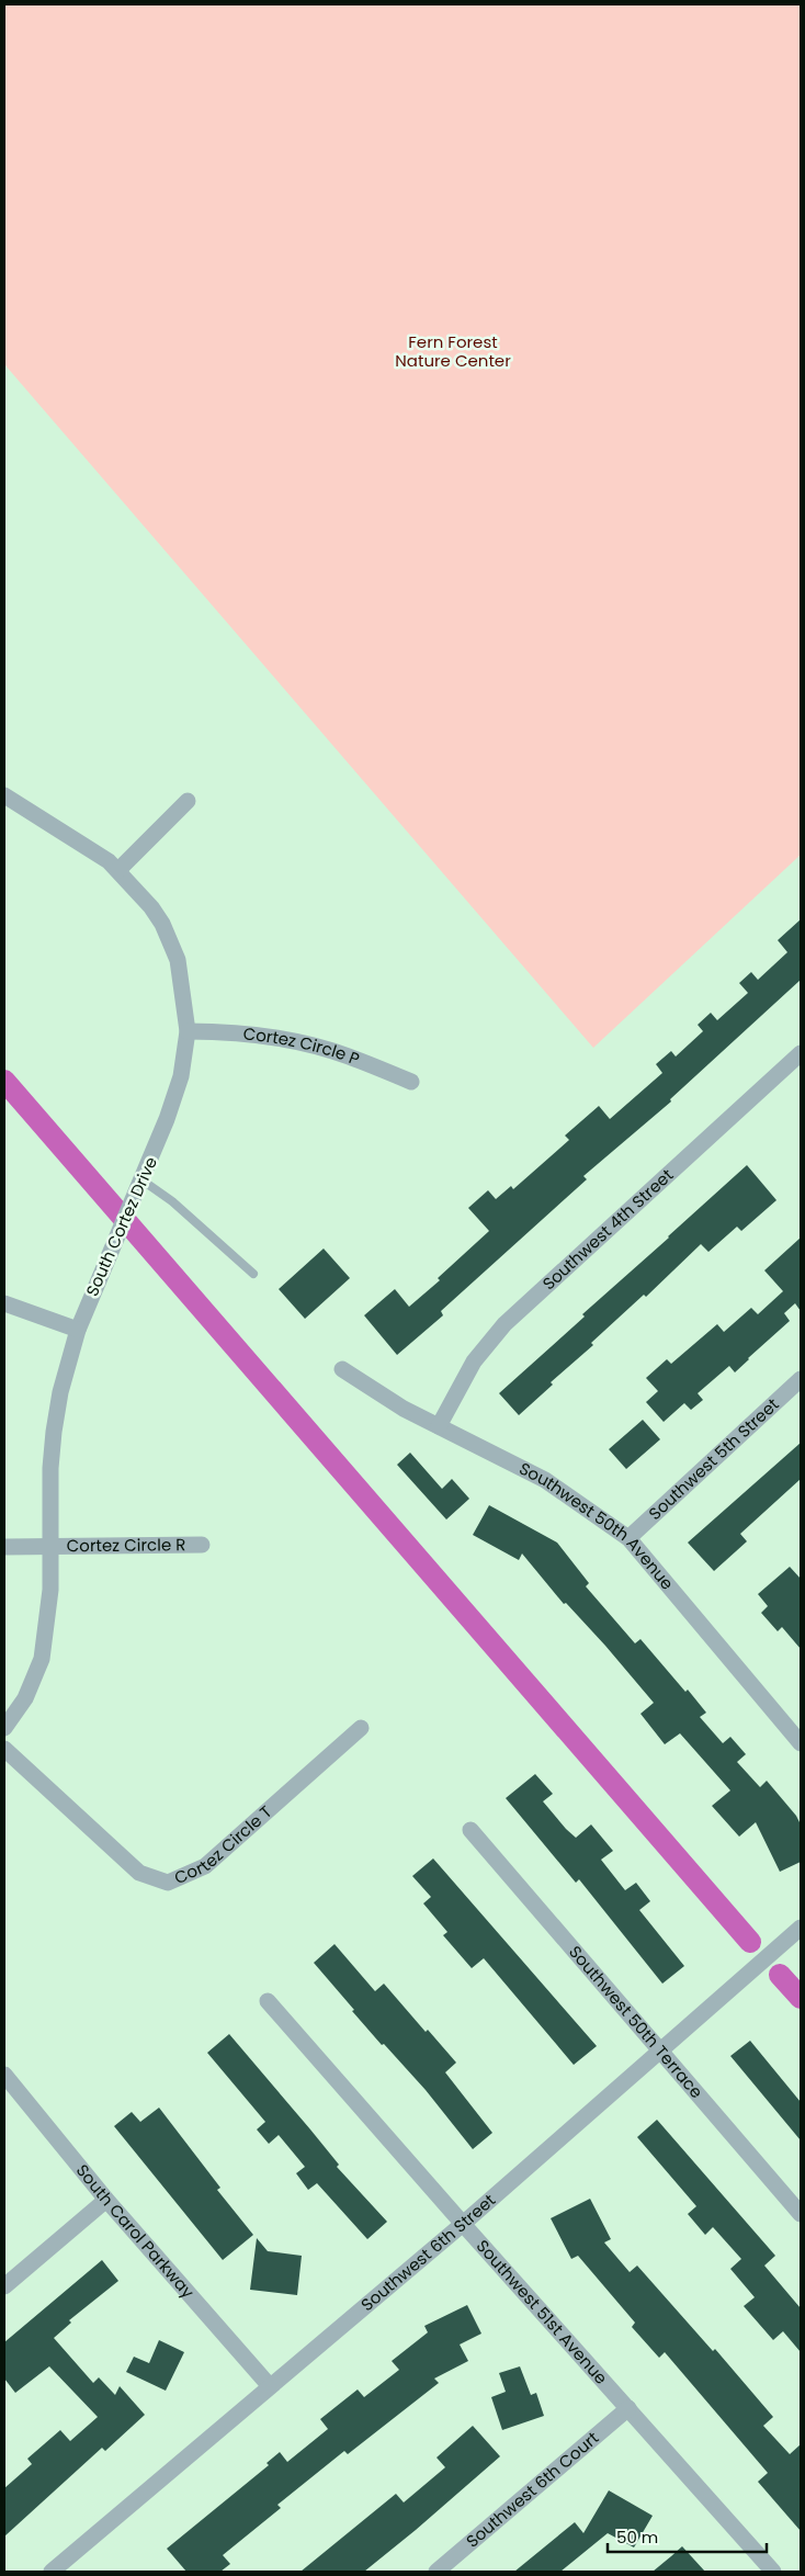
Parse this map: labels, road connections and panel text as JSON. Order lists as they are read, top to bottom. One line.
{"streets":{"street":["Cortez Circle P","South Cortez Drive","Southwest 4th Street","Southwest 5th Street","Southwest 50th Avenue","Cortez Circle R","Cortez Circle T","Southwest 50th Terrace","South Carol Parkway","Southwest 6th Street","Southwest 51st Avenue","Southwest 6th Court"]},"crossings":[["Cortez Circle P","South Cortez Drive"],["South Cortez Drive","Cortez Circle R"],["Southwest 4th Street","Southwest 50th Avenue"],["Southwest 5th Street","Southwest 50th Avenue"],["Southwest 50th Terrace","Southwest 6th Street"],["South Carol Parkway","Southwest 6th Street"],["Southwest 6th Street","Southwest 51st Avenue"],["Southwest 51st Avenue","Southwest 6th Court"]],"parks":["Fern Forest Nature Center"],"scale_bar":"50 m"}
